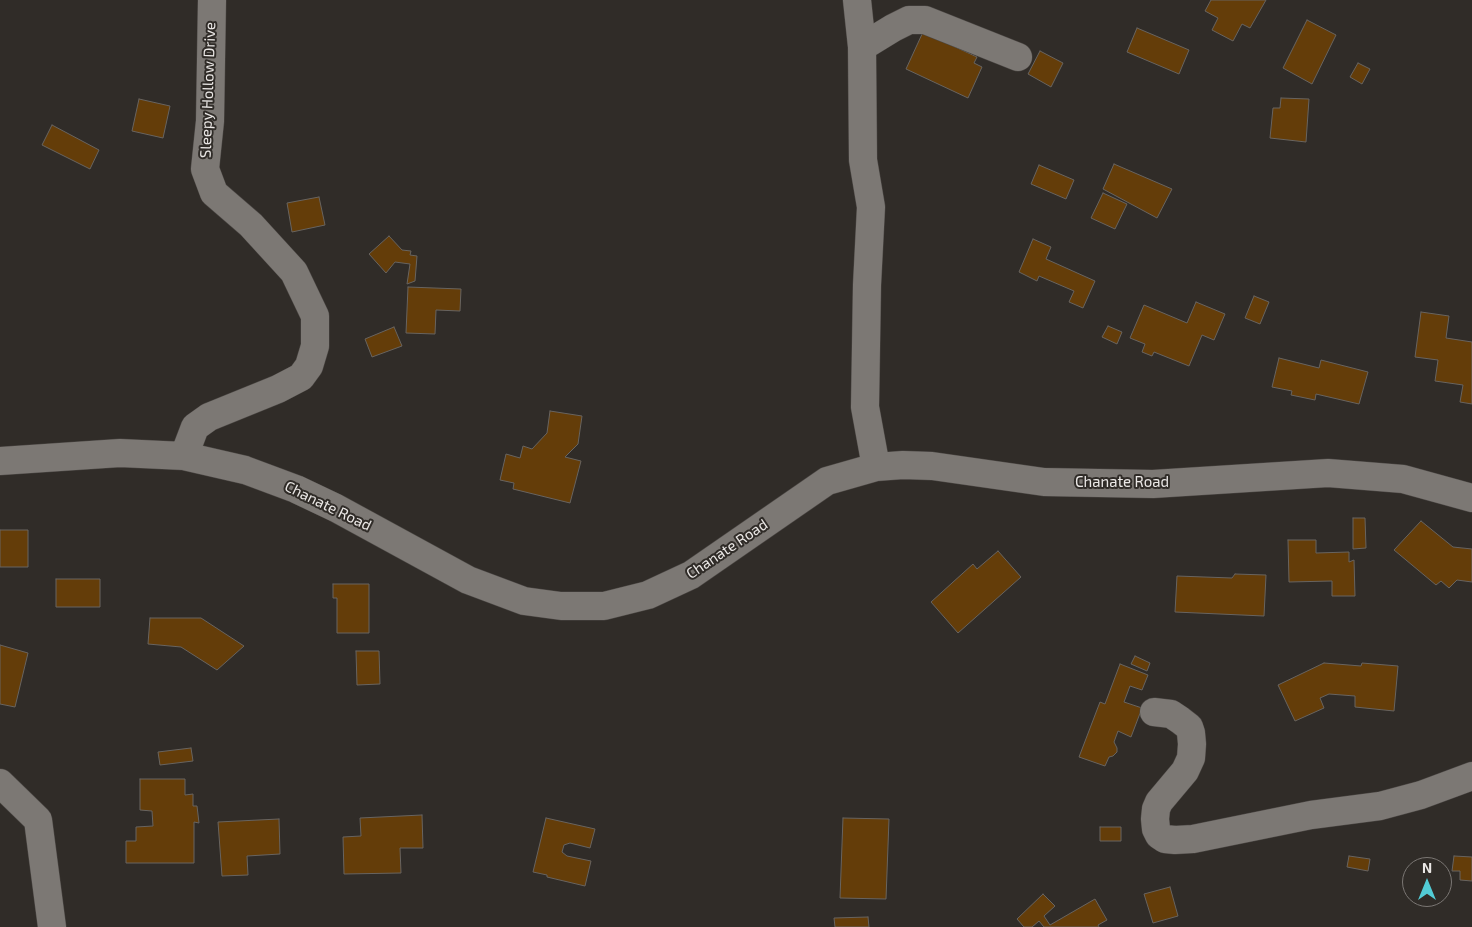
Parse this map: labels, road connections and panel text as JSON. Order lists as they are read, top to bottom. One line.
{"streets":{"street":["Sleepy Hollow Drive","Chanate Road"]},"crossings":[["Sleepy Hollow Drive","Chanate Road"]],"north":"top"}
